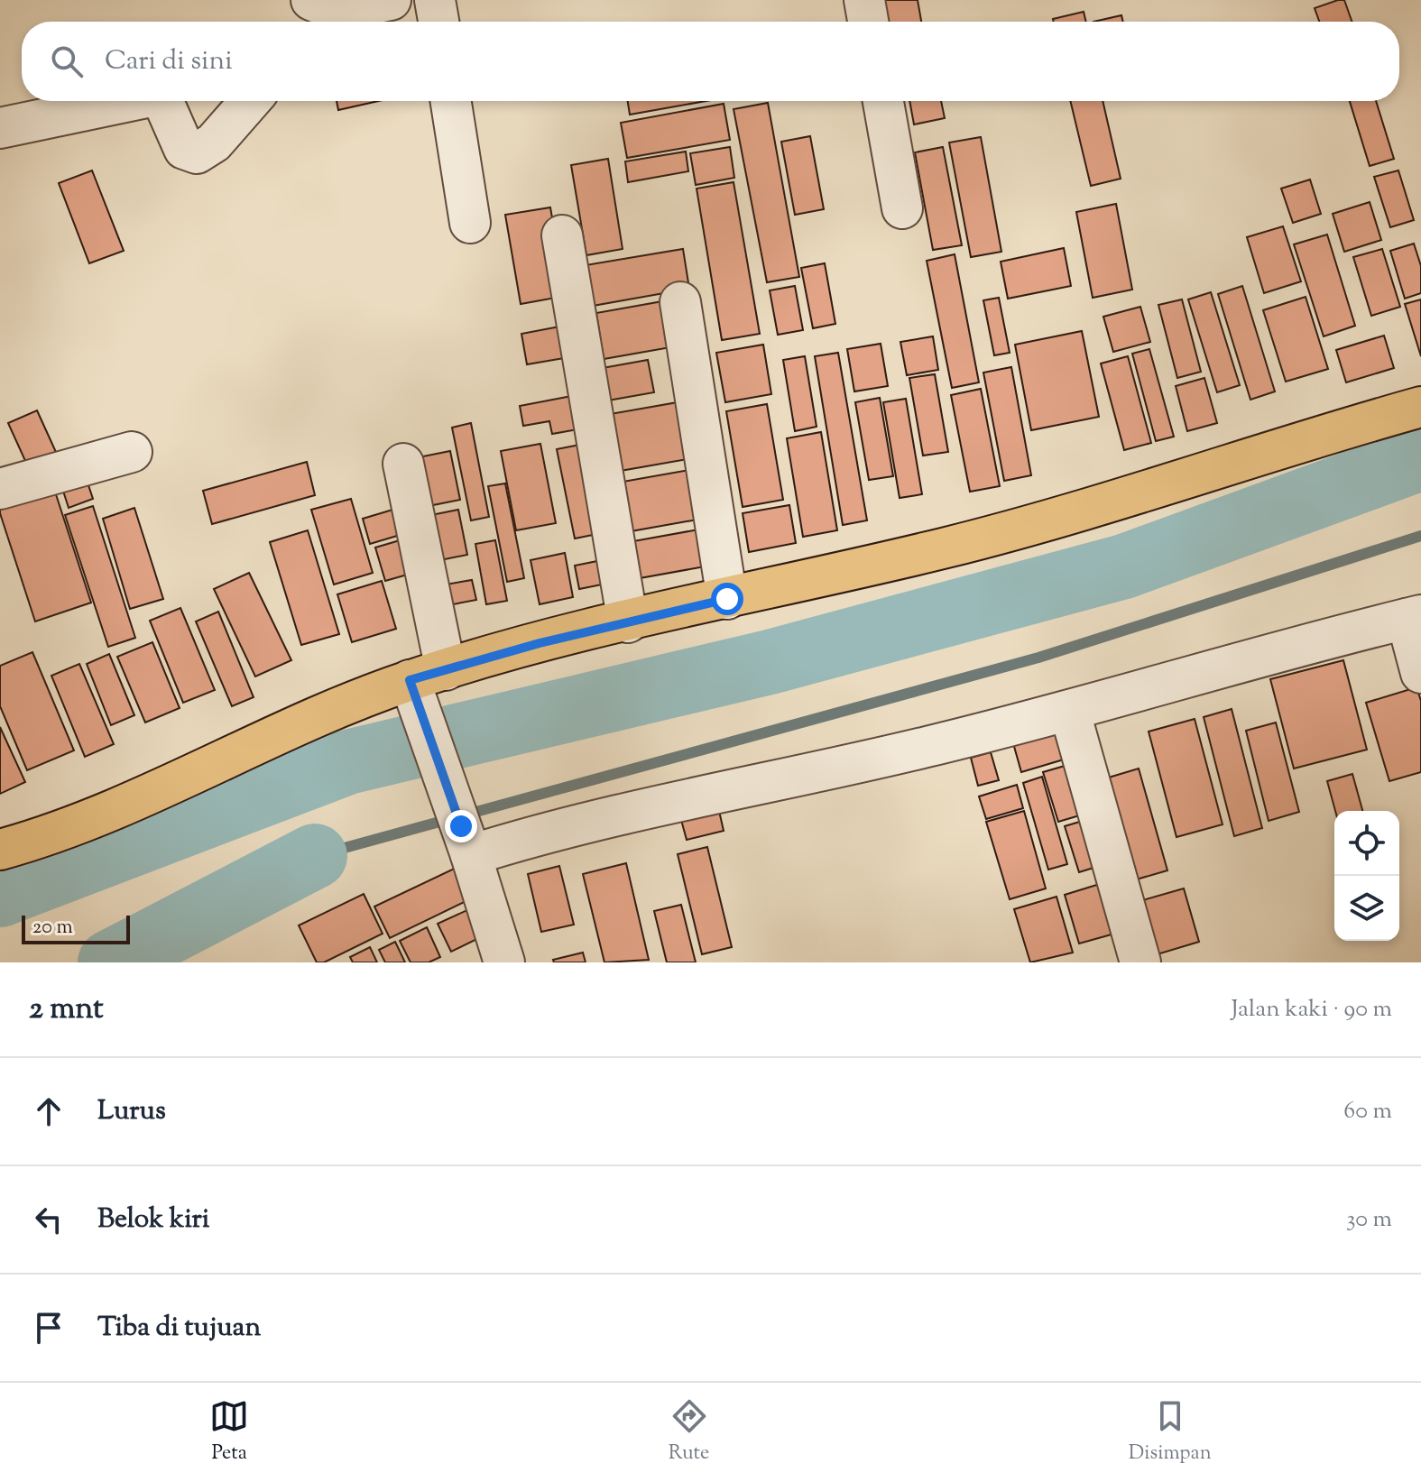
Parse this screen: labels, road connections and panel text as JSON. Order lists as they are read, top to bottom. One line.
{"scale_bar":"20 m","page":{"search":"Cari di sini","scale":"20 m","heading":["2 mnt","Jalan kaki · 90 m"],"list":[["Lurus","60 m"],["Belok kiri","30 m"],"Tiba di tujuan"],"nav":["Peta","Rute","Disimpan"]}}
